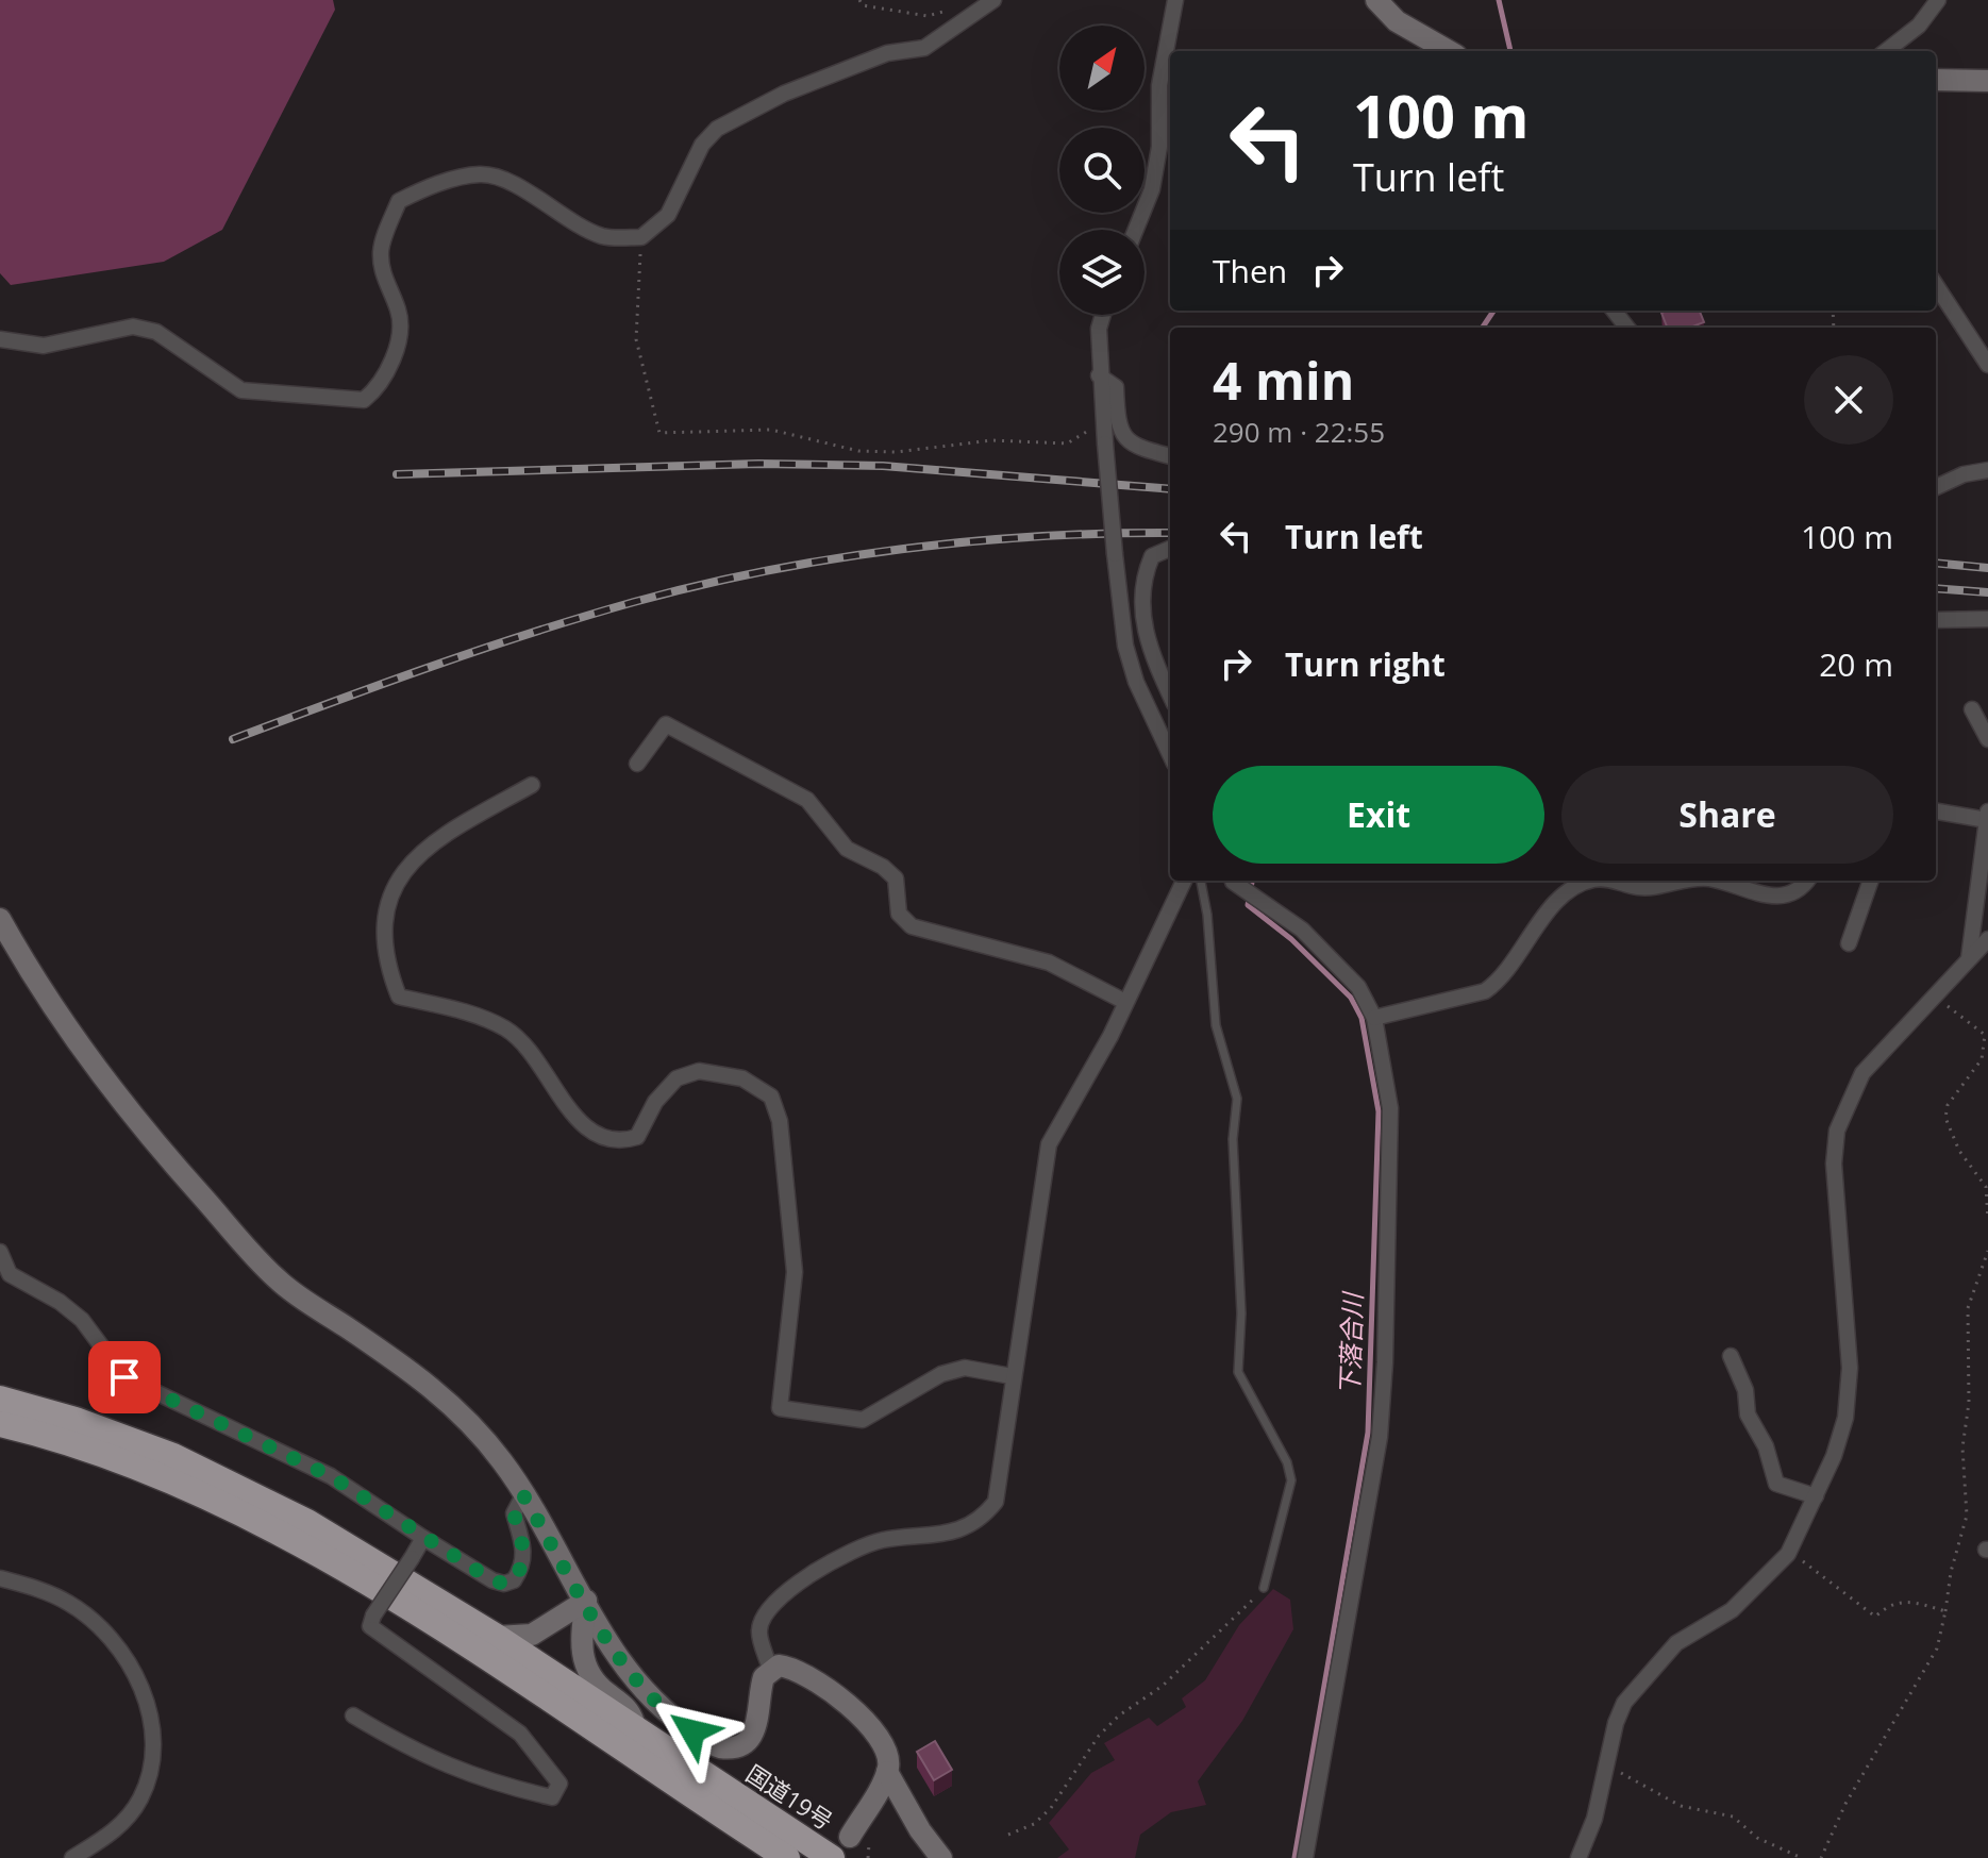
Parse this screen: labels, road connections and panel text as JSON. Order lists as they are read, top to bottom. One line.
{"streets":{"highway":["国道19号"]},"water":["下落合川"],"north":"top right","page":{"turn":["100 m","Turn left"],"then":"Then","heading":["4 min","290 m · 22:55"],"list":[{"name":"Turn left","value":"100 m"},{"name":"Turn right","value":"20 m"}],"buttons":["Exit","Share"]}}
